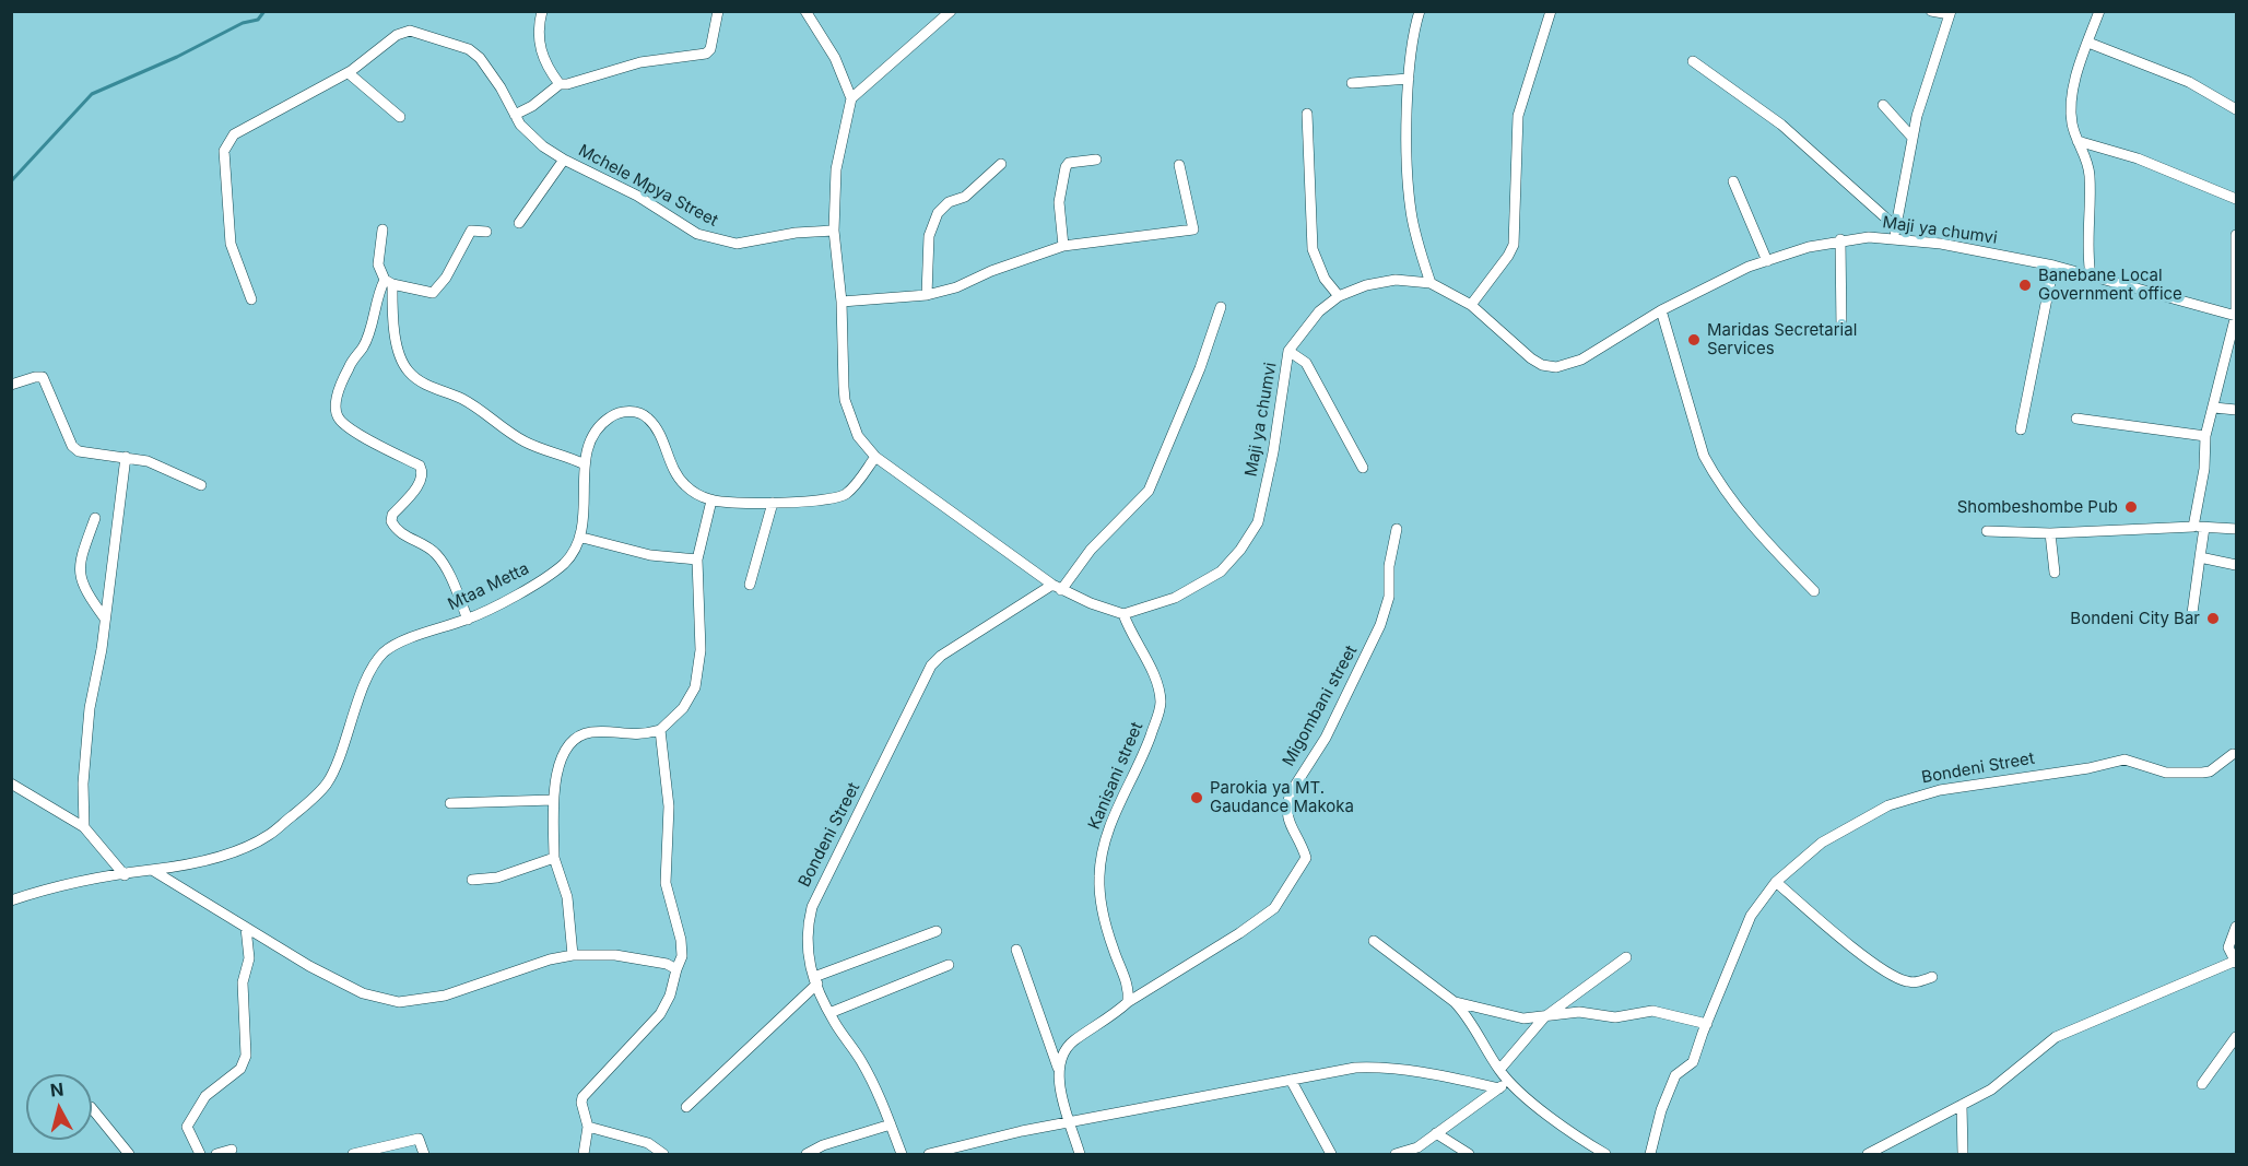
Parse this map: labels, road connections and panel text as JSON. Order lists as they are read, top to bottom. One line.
{"streets":{"street":["Mchele Mpya Street","Maji ya chumvi","Mtaa Metta","Migombani street","Bondeni Street","Kanisani street"]},"crossings":[["Maji ya chumvi","Kanisani street"],["Migombani street","Kanisani street"]],"places":["Banebane Local Government office","Maridas Secretarial Services","Shombeshombe Pub","Bondeni City Bar","Parokia ya MT. Gaudance Makoka"],"north":"top"}
